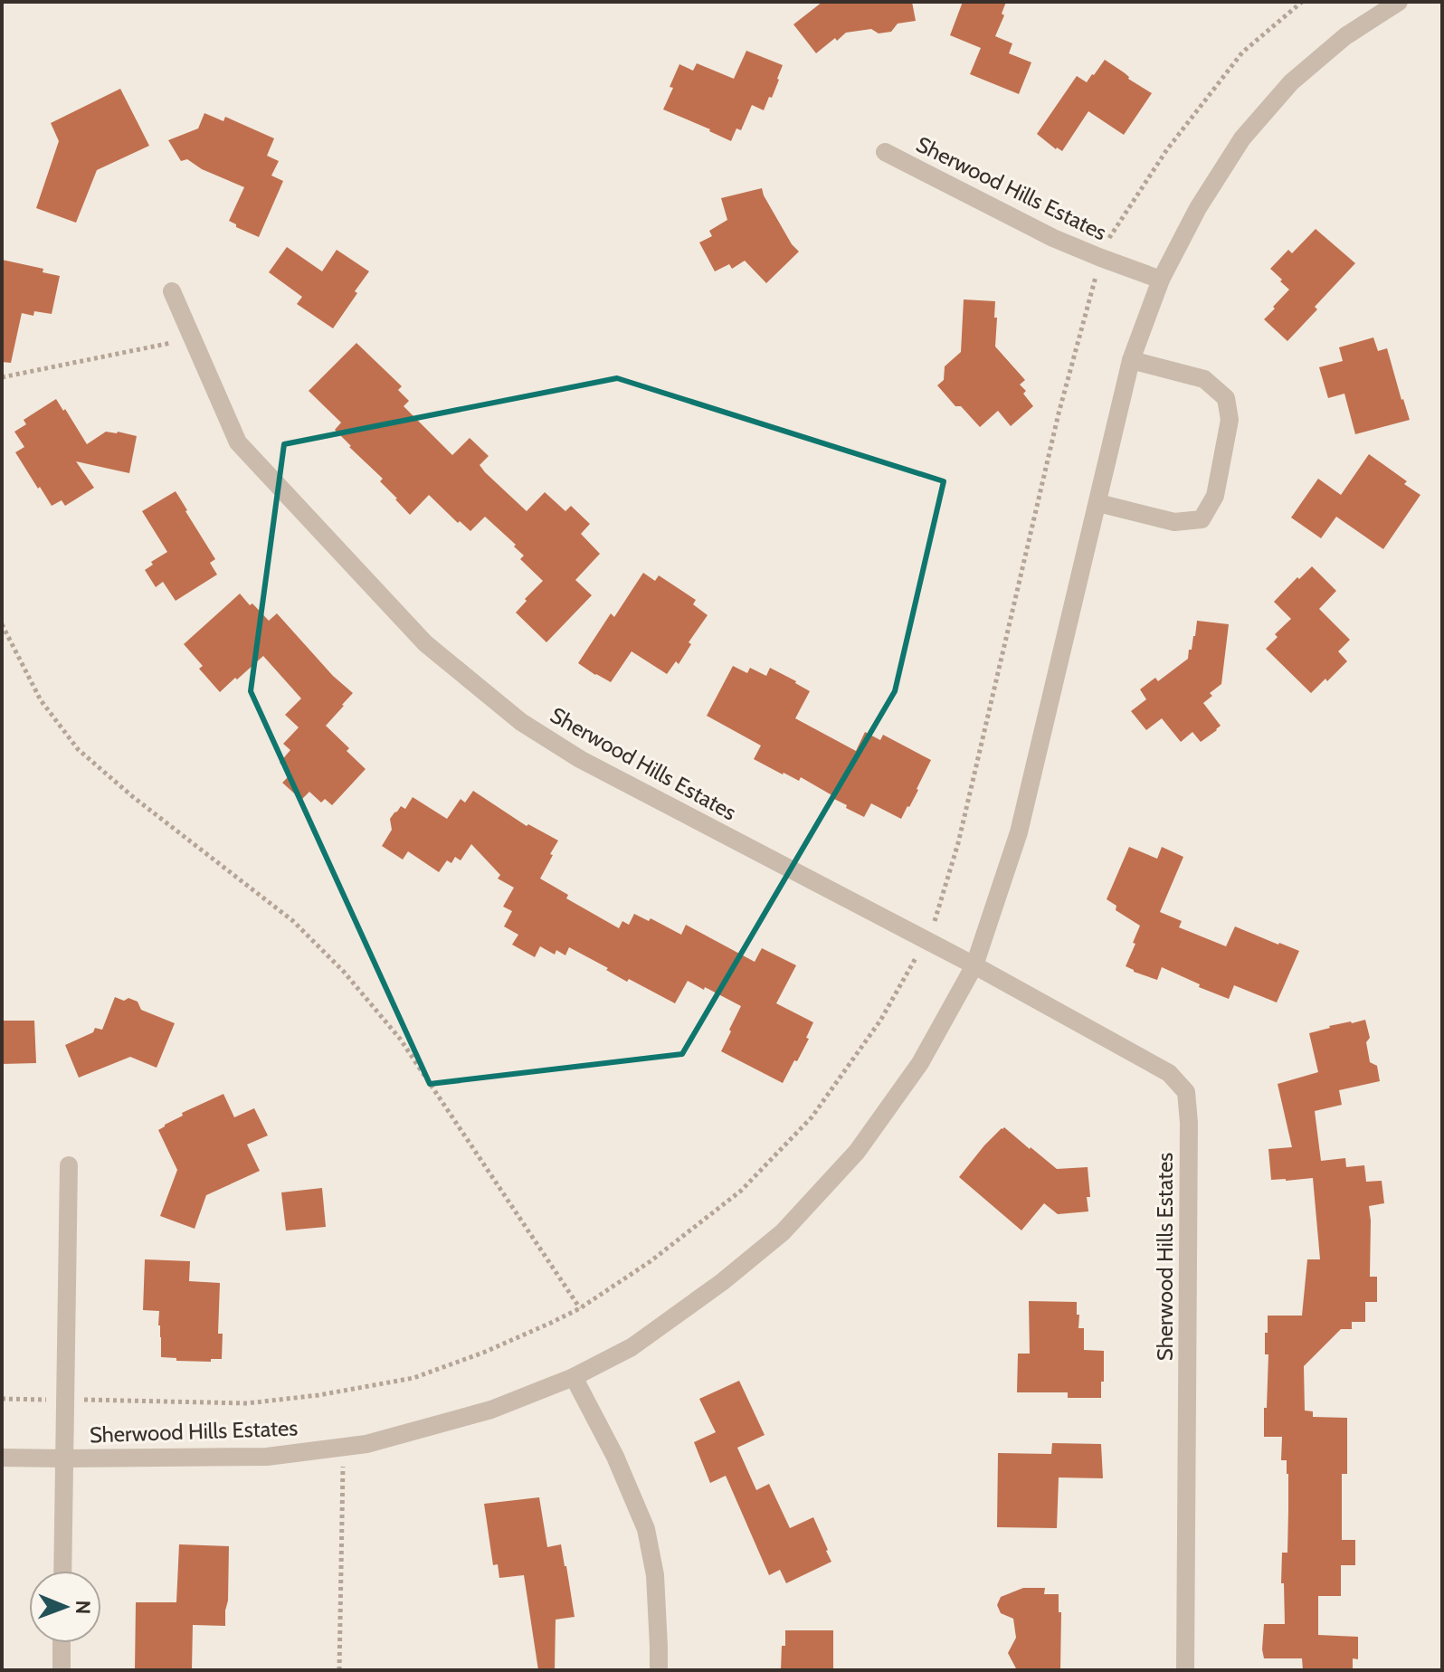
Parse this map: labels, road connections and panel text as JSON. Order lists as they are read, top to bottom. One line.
{"streets":{"street":["Sherwood Hills Estates"]},"north":"right"}
